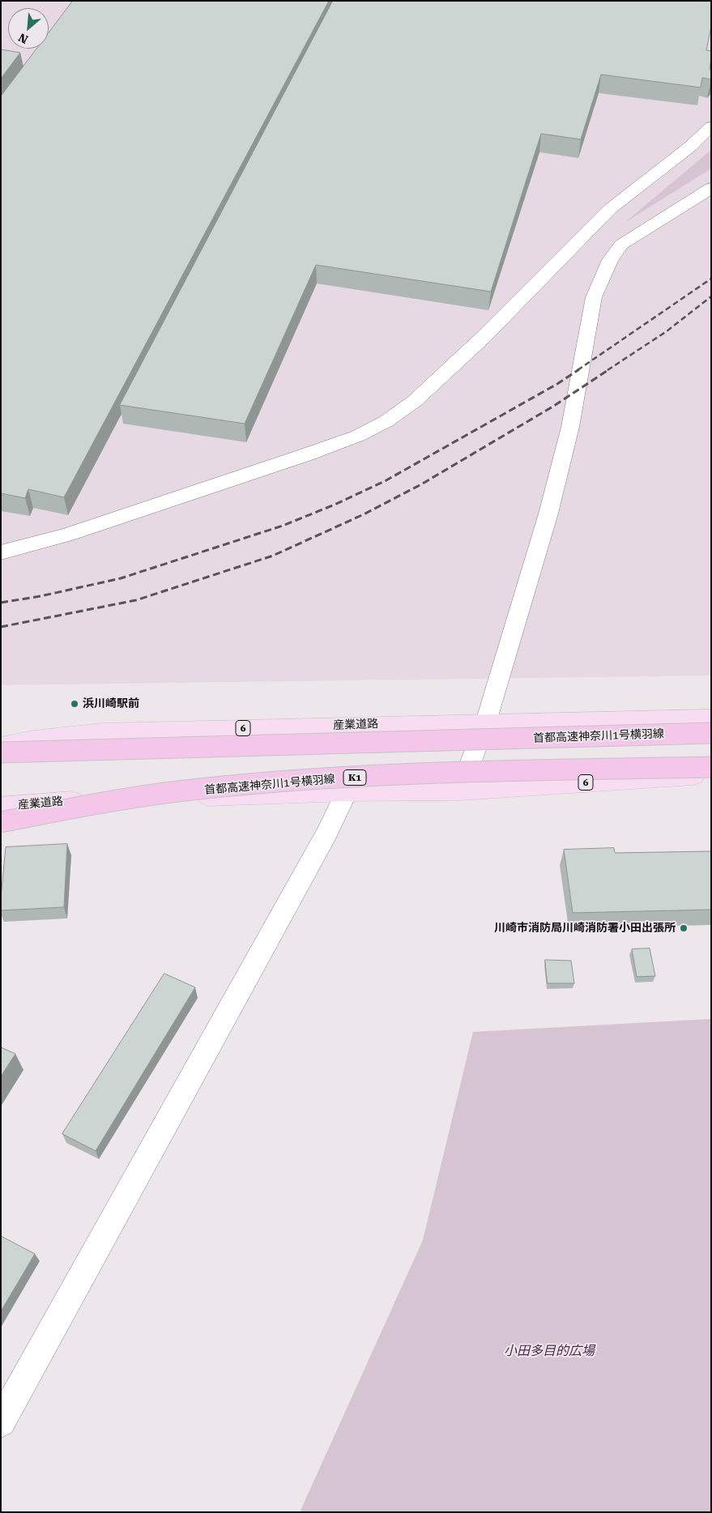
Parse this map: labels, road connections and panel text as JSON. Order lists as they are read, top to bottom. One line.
{"streets":{"highway":["首都高速神奈川1号横羽線","K1"],"main road":["産業道路","6"]},"parks":["小田多目的広場"],"places":["浜川崎駅前","川崎市消防局川崎消防署小田出張所"],"north":"bottom left"}
